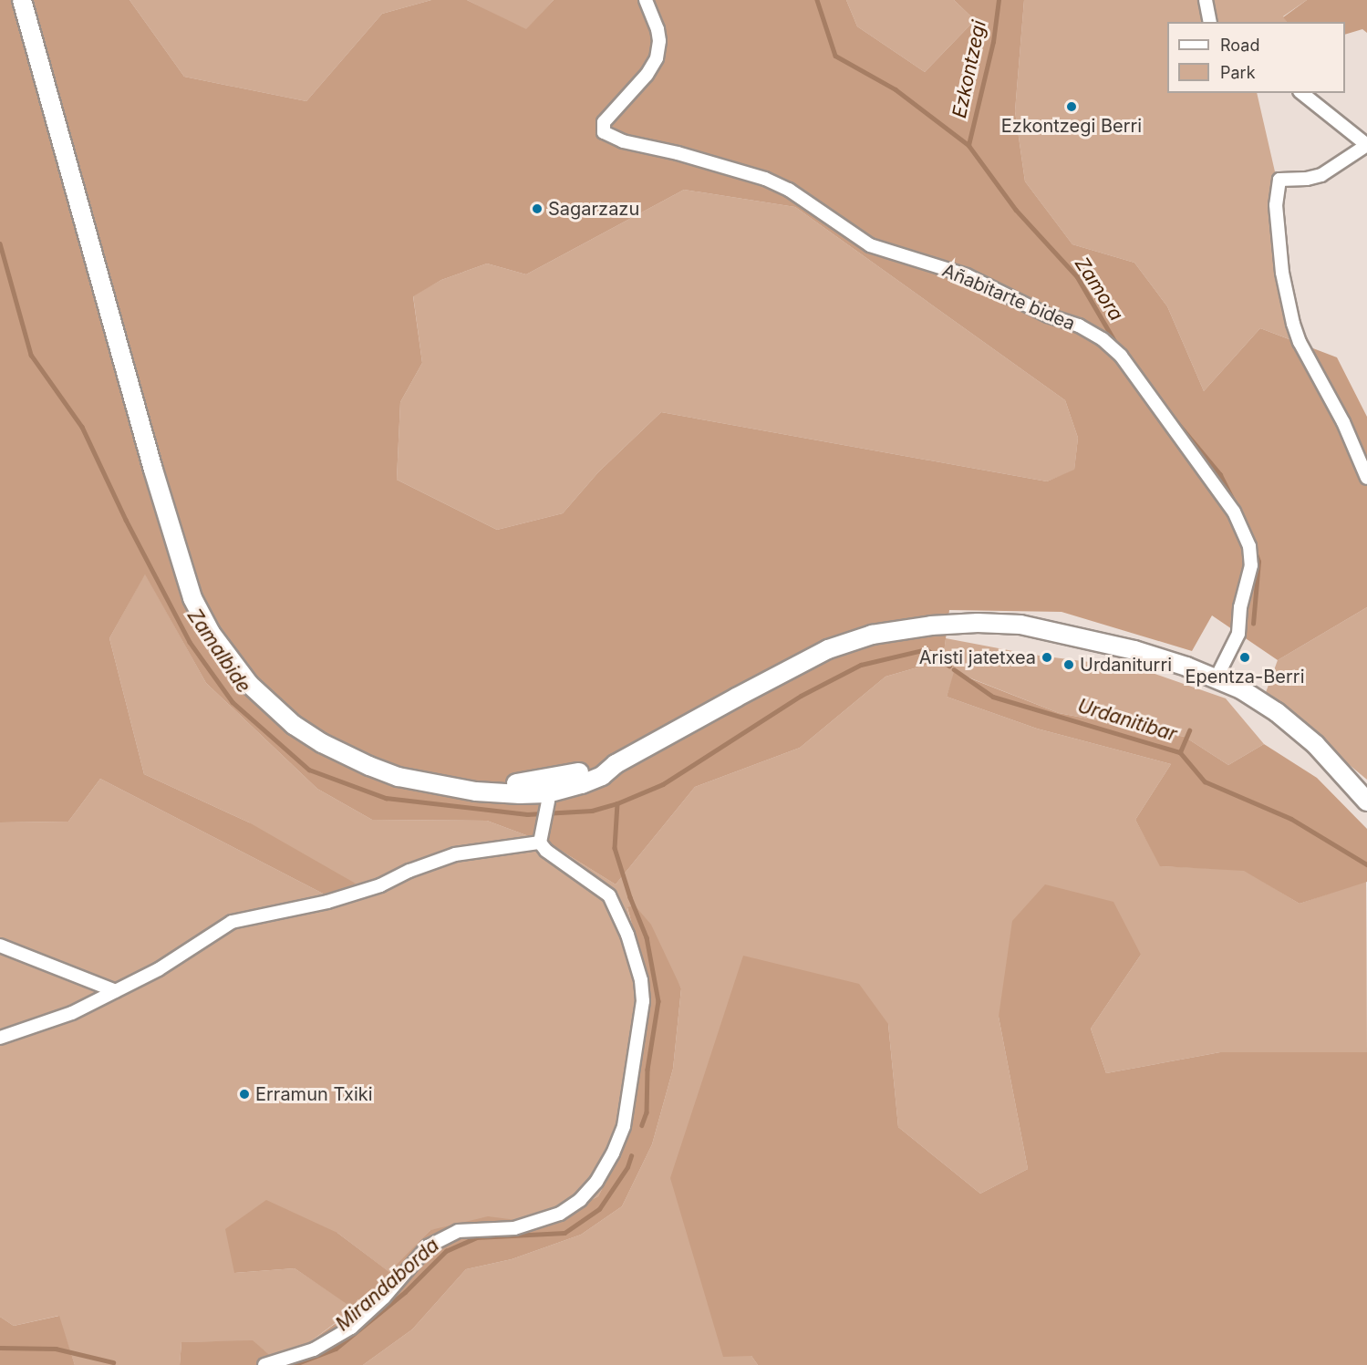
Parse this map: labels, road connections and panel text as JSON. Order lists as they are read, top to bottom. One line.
{"streets":{"street":["Añabitarte bidea"]},"water":["Ezkontzegi","Zamora","Zamalbide","Urdanitibar","Mirandaborda"],"places":["Ezkontzegi Berri","Sagarzazu","Aristi jatetxea","Epentza-Berri","Urdaniturri","Erramun Txiki"],"legend":["Road","Park"]}
